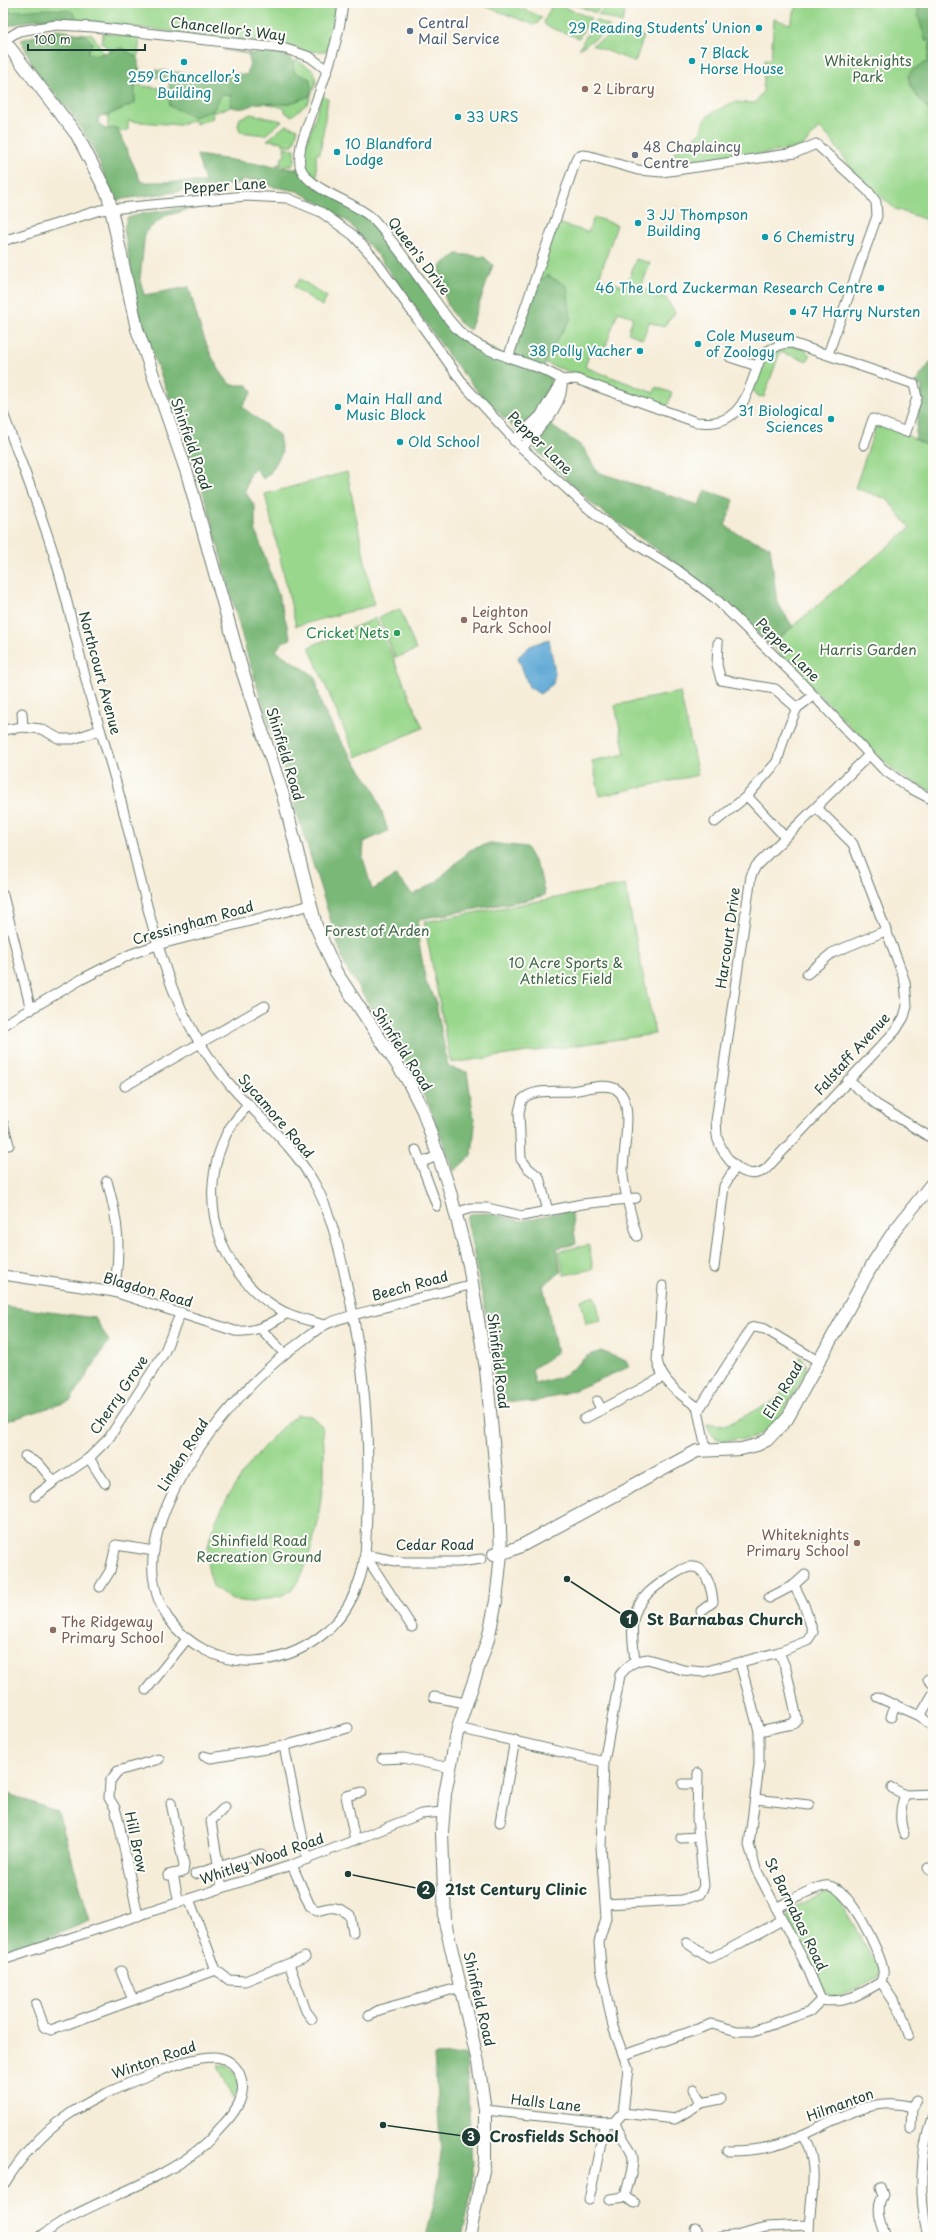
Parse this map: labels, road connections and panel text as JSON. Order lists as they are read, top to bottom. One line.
{"streets":{"main road":["Shinfield Road","Elm Road"],"street":["Chancellor's Way","Pepper Lane","Queen's Drive","Northcourt Avenue","Cressingham Road","Harcourt Drive","Falstaff Avenue","Sycamore Road","Beech Road","Blagdon Road","Cherry Grove","Linden Road","Cedar Road","Hill Brow","Whitley Wood Road","St Barnabas Road","Winton Road","Halls Lane","Hilmanton"]},"crossings":[["Chancellor's Way","Queen's Drive"],["Chancellor's Way","Shinfield Road"],["Pepper Lane","Shinfield Road"],["Pepper Lane","Harcourt Drive"],["Shinfield Road","Cressingham Road"],["Shinfield Road","Beech Road"],["Shinfield Road","Elm Road"],["Shinfield Road","Whitley Wood Road"],["Shinfield Road","Halls Lane"],["Northcourt Avenue","Cressingham Road"],["Northcourt Avenue","Sycamore Road"],["Cressingham Road","Sycamore Road"],["Harcourt Drive","Falstaff Avenue"],["Sycamore Road","Beech Road"],["Sycamore Road","Linden Road"],["Beech Road","Linden Road"],["Blagdon Road","Cherry Grove"],["Linden Road","Cedar Road"],["Hill Brow","Whitley Wood Road"]],"parks":["Whiteknights Park","Harris Garden","Forest of Arden","10 Acre Sports & Athletics Field","Shinfield Road Recreation Ground"],"places":["29 Reading Students’ Union","Central Mail Service","7 Black Horse House","259 Chancellor’s Building","2 Library","33 URS","10 Blandford Lodge","48 Chaplaincy Centre","3 JJ Thompson Building","6 Chemistry","46 The Lord Zuckerman Research Centre","47 Harry Nursten","Cole Museum of Zoology","38 Polly Vacher","Main Hall and Music Block","31 Biological Sciences","Old School","Leighton Park School","Cricket Nets","Whiteknights Primary School","St Barnabas Church","The Ridgeway Primary School","21st Century Clinic","Crosfields School"],"scale_bar":"100 m"}
